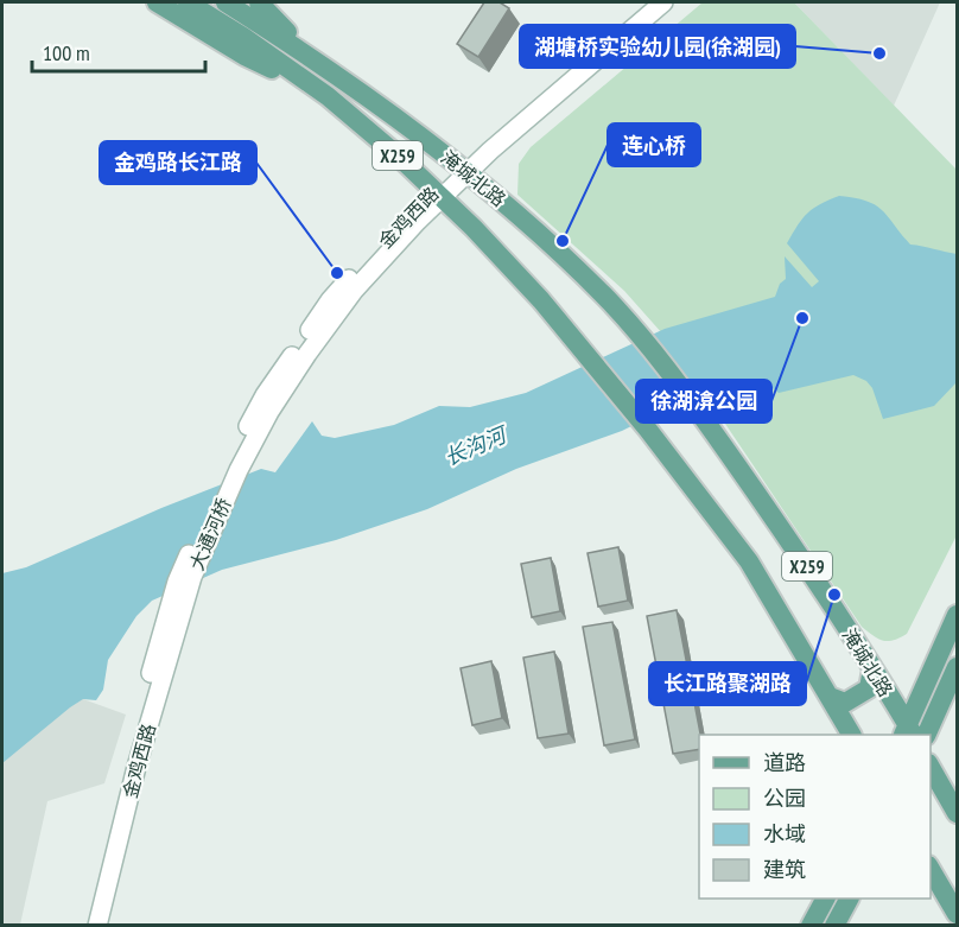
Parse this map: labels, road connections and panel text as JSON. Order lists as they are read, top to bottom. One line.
{"streets":{"main road":["X259","淹城北路"],"street":["金鸡西路","大通河桥"]},"crossings":[["X259","淹城北路"],["淹城北路","金鸡西路"],["金鸡西路","大通河桥"]],"water":["长沟河"],"places":["湖塘桥实验幼儿园(徐湖园)","连心桥","金鸡路长江路","徐湖渰公园","长江路聚湖路"],"legend":["道路","公园","水域","建筑"],"scale_bar":"100 m"}
